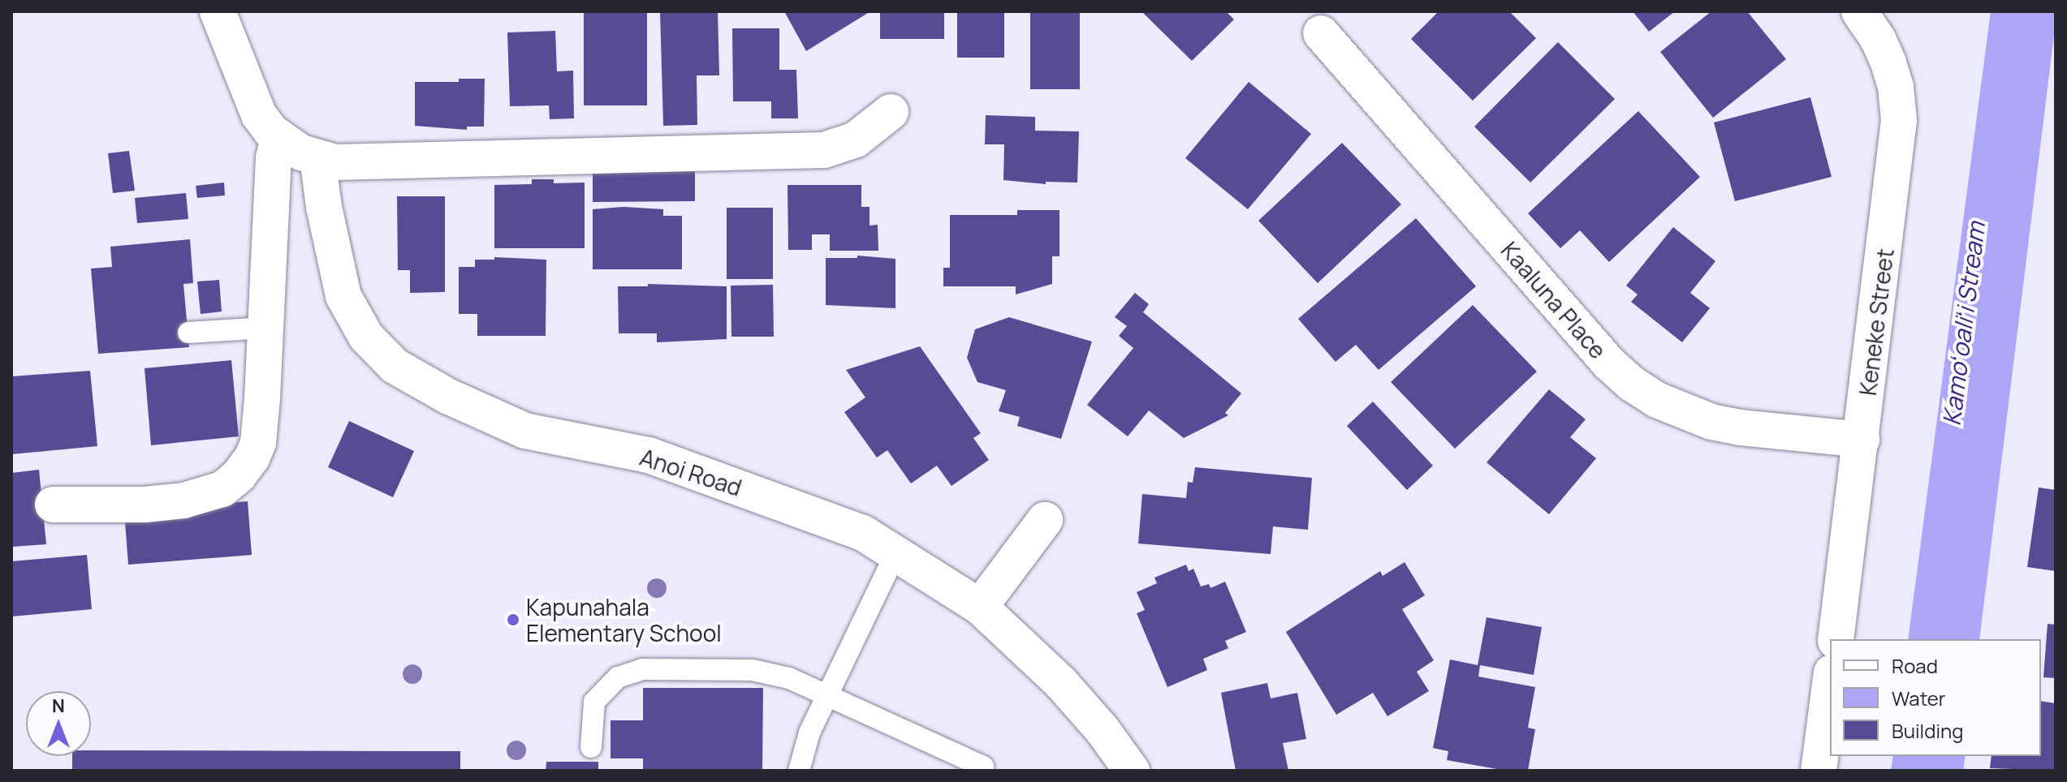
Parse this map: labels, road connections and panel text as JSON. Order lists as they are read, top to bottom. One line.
{"streets":{"street":["Kaaluna Place","Keneke Street","Anoi Road"]},"crossings":[["Kaaluna Place","Keneke Street"]],"water":["Kamoʻoaliʻi Stream"],"places":["Kapunahala Elementary School"],"legend":["Road","Water","Building"],"north":"top"}
